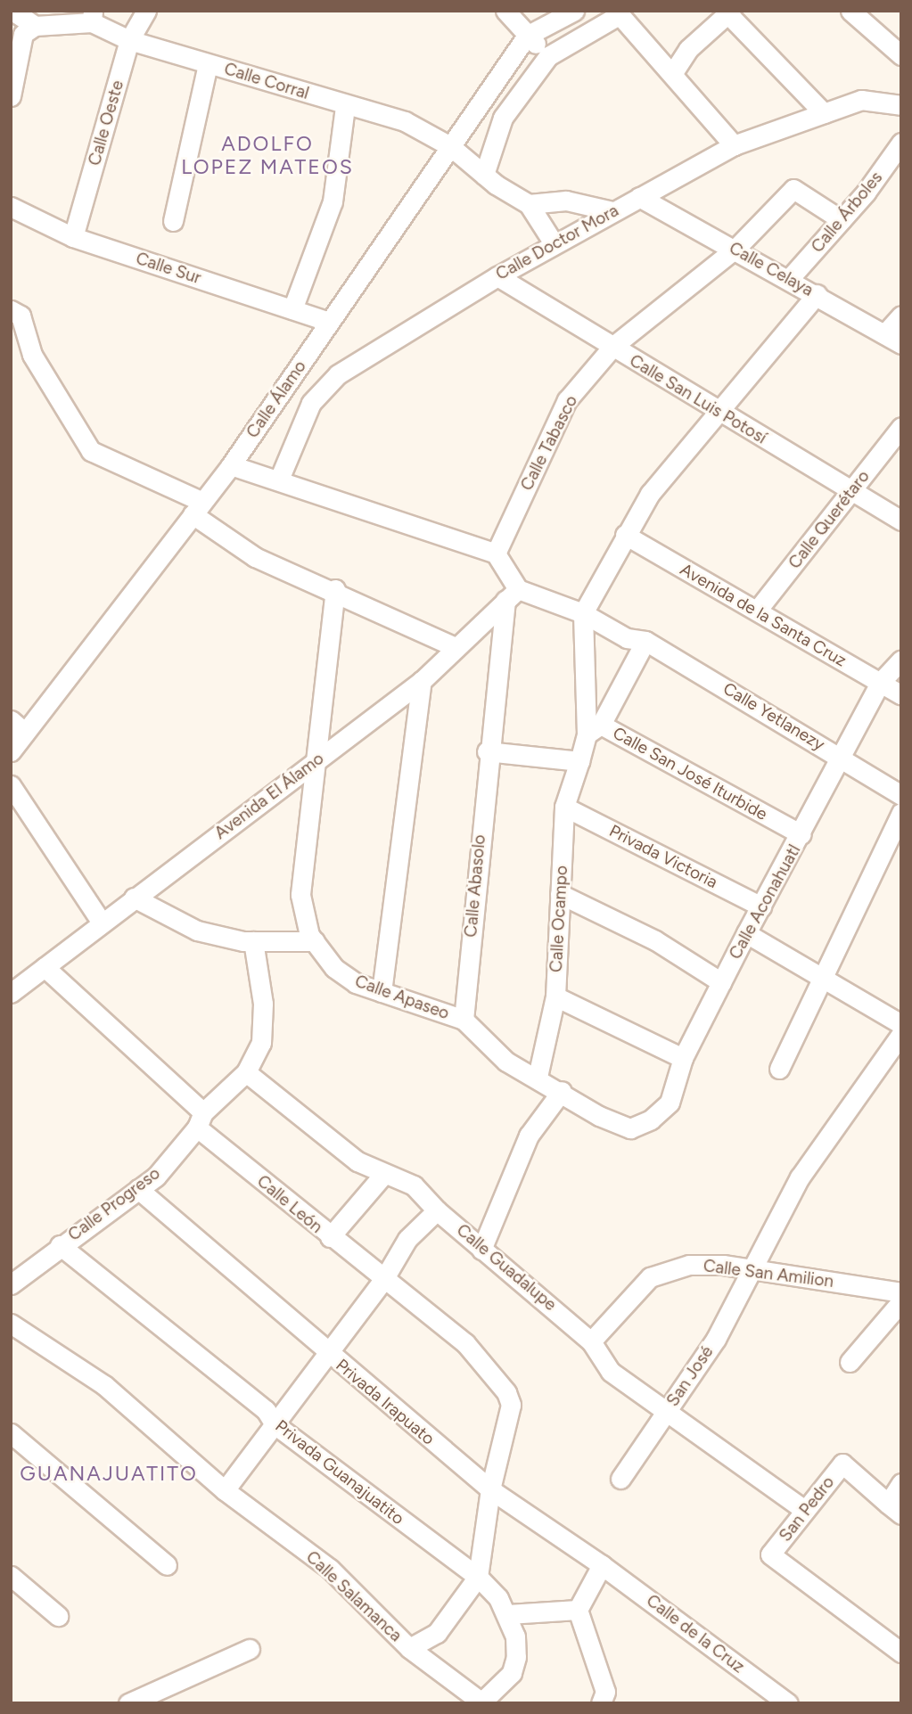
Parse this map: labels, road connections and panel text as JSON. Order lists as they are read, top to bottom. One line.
{"streets":{"street":["Calle Corral","Calle Oeste","Calle Árboles","Calle Doctor Mora","Calle Sur","Calle Celaya","Calle Álamo","Calle San Luis Potosí","Calle Tabasco","Calle Querétaro","Avenida de la Santa Cruz","Calle Yetlanezy","Calle San José Iturbide","Avenida El Álamo","Privada Victoria","Calle Abasolo","Calle Aconahuatl","Calle Ocampo","Calle Apaseo","Calle Progreso","Calle León","Calle Guadalupe","Calle San Amilion","San José","Privada Irapuato","Privada Guanajuatito","San Pedro","Calle Salamanca","Calle de la Cruz"]},"crossings":[["Calle Corral","Calle Oeste"],["Calle Corral","Calle Álamo"],["Calle Oeste","Calle Sur"],["Calle Árboles","Calle Celaya"],["Calle Árboles","Calle Tabasco"],["Calle Doctor Mora","Calle Celaya"],["Calle Doctor Mora","Calle San Luis Potosí"],["Calle Sur","Calle Álamo"],["Calle Celaya","Calle Tabasco"],["Calle San Luis Potosí","Calle Tabasco"],["Calle San Luis Potosí","Calle Querétaro"],["Calle Querétaro","Avenida de la Santa Cruz"],["Avenida de la Santa Cruz","Calle Aconahuatl"],["Calle Yetlanezy","Calle Aconahuatl"],["Calle San José Iturbide","Calle Aconahuatl"],["Calle San José Iturbide","Calle Ocampo"],["Avenida El Álamo","Calle Abasolo"],["Avenida El Álamo","Calle Apaseo"],["Avenida El Álamo","Calle León"],["Privada Victoria","Calle Aconahuatl"],["Privada Victoria","Calle Ocampo"],["Calle Abasolo","Calle Apaseo"],["Calle Aconahuatl","Calle Apaseo"],["Calle Ocampo","Calle Apaseo"],["Calle Progreso","Calle León"],["Calle Progreso","Privada Irapuato"],["Calle Progreso","Privada Guanajuatito"],["Calle León","Privada Irapuato"],["Calle Guadalupe","Calle San Amilion"],["Calle Guadalupe","San José"],["Calle Guadalupe","San Pedro"],["Calle San Amilion","San José"],["Privada Irapuato","Calle de la Cruz"],["Privada Guanajuatito","Calle Salamanca"]],"districts":["ADOLFO LOPEZ MATEOS","GUANAJUATITO"]}
